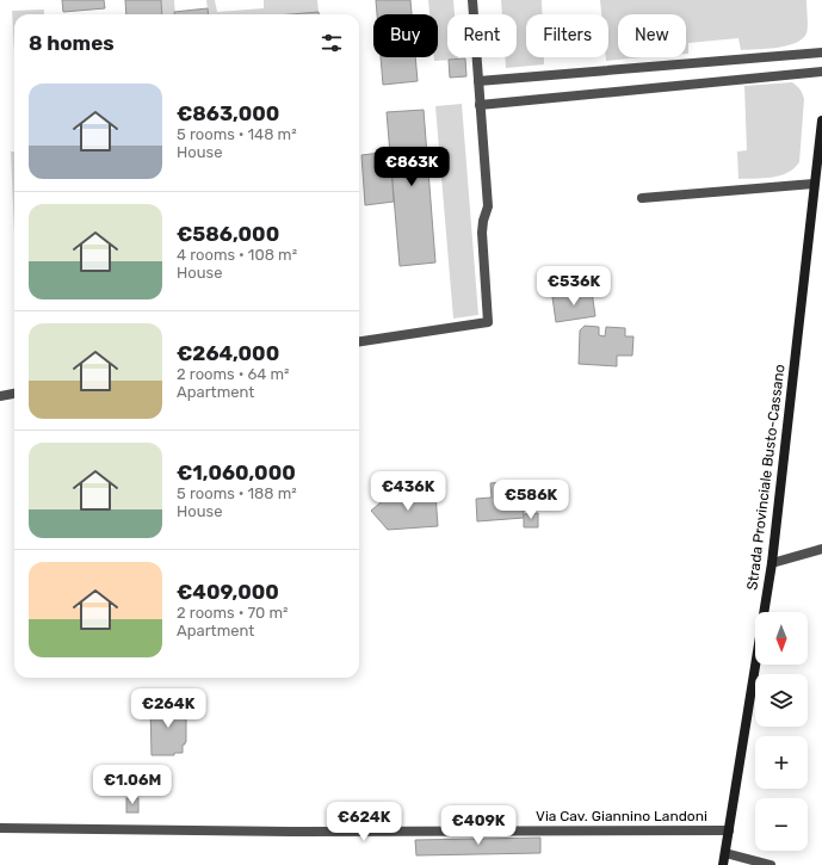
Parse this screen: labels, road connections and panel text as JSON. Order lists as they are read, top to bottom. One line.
{"streets":{"main road":["Strada Provinciale Busto-Cassano"],"street":["Via Cav. Giannino Landoni"]},"crossings":[["Strada Provinciale Busto-Cassano","Via Cav. Giannino Landoni"]],"north":"bottom","page":{"chip":["Buy","Rent","Filters","New"],"heading":"8 homes","list":[{"name":"€863,000","note":"5 rooms · 148 m² · House"},{"name":"€586,000","note":"4 rooms · 108 m² · House"},{"name":"€264,000","note":"2 rooms · 64 m² · Apartment"},{"name":"€1,060,000","note":"5 rooms · 188 m² · House"},{"name":"€409,000","note":"2 rooms · 70 m² · Apartment"}],"price":["€863K","€536K","€436K","€586K","€264K","€1.06M","€624K","€409K"],"map_buttons":["+","−"]}}
